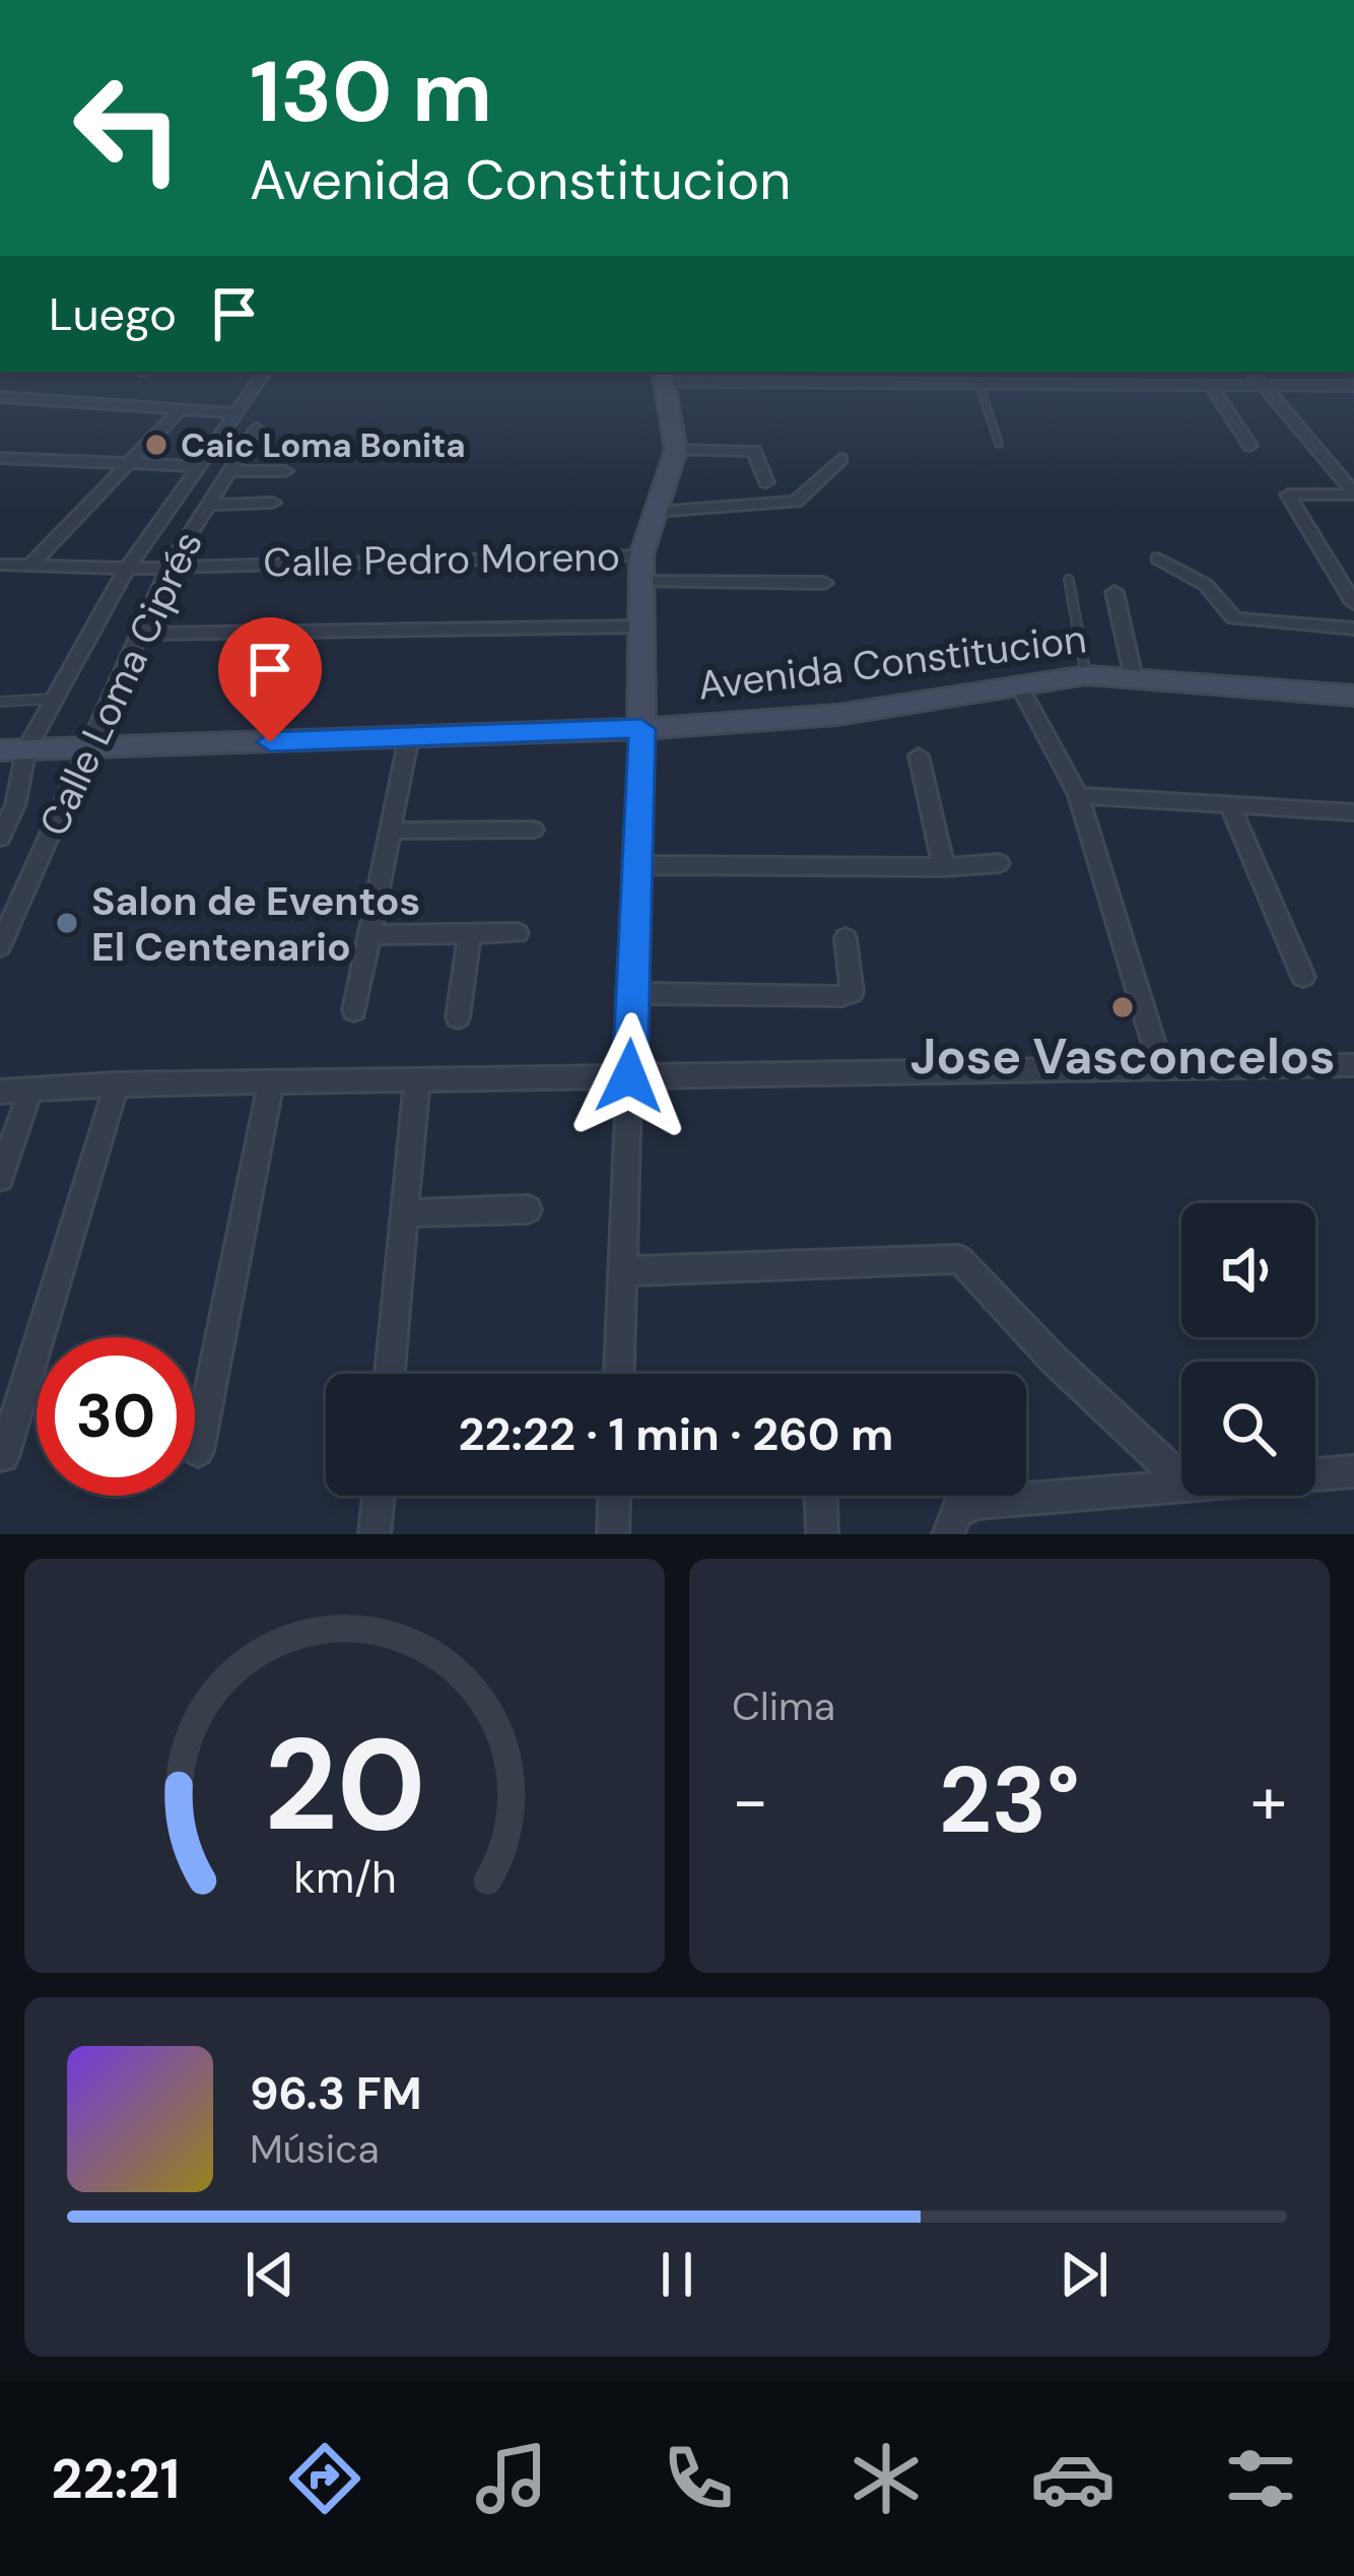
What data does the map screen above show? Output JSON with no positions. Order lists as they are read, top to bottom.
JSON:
{
  "streets": {
    "street": ["Calle Pedro Moreno", "Avenida Constitucion", "Calle Loma Ciprés"]
  },
  "crossings": [
    ["Calle Pedro Moreno", "Calle Loma Ciprés"],
    ["Avenida Constitucion", "Calle Loma Ciprés"]
  ],
  "places": ["Caic Loma Bonita", "Salon de Eventos El Centenario", "Jose Vasconcelos"],
  "page": {
    "turn": ["130 m", "Avenida Constitucion"],
    "then": "Luego",
    "limit": "30",
    "trip": "22:22 · 1 min · 260 m",
    "tile": "Clima",
    "heat": ["−", "23°", "+"],
    "song": ["96.3 FM", "Música"],
    "tabs": "22:21",
    "gauge": ["20", "km/h"]
  }
}
